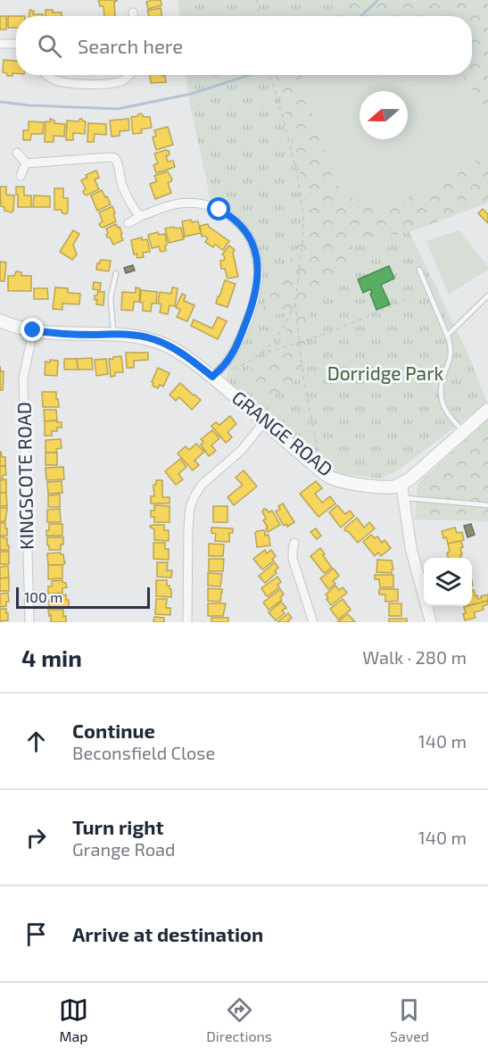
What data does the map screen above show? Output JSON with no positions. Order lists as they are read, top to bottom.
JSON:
{
  "streets": {
    "main road": ["GRANGE ROAD"],
    "street": ["KINGSCOTE ROAD"]
  },
  "crossings": [
    ["GRANGE ROAD", "KINGSCOTE ROAD"]
  ],
  "parks": ["Dorridge Park"],
  "scale_bar": "100 m",
  "north": "left",
  "page": {
    "search": "Search here",
    "scale": "100 m",
    "heading": ["4 min", "Walk · 280 m"],
    "list": [
      ["Continue", "Beconsfield Close", "140 m"],
      ["Turn right", "Grange Road", "140 m"],
      "Arrive at destination"
    ],
    "nav": ["Map", "Directions", "Saved"]
  }
}
